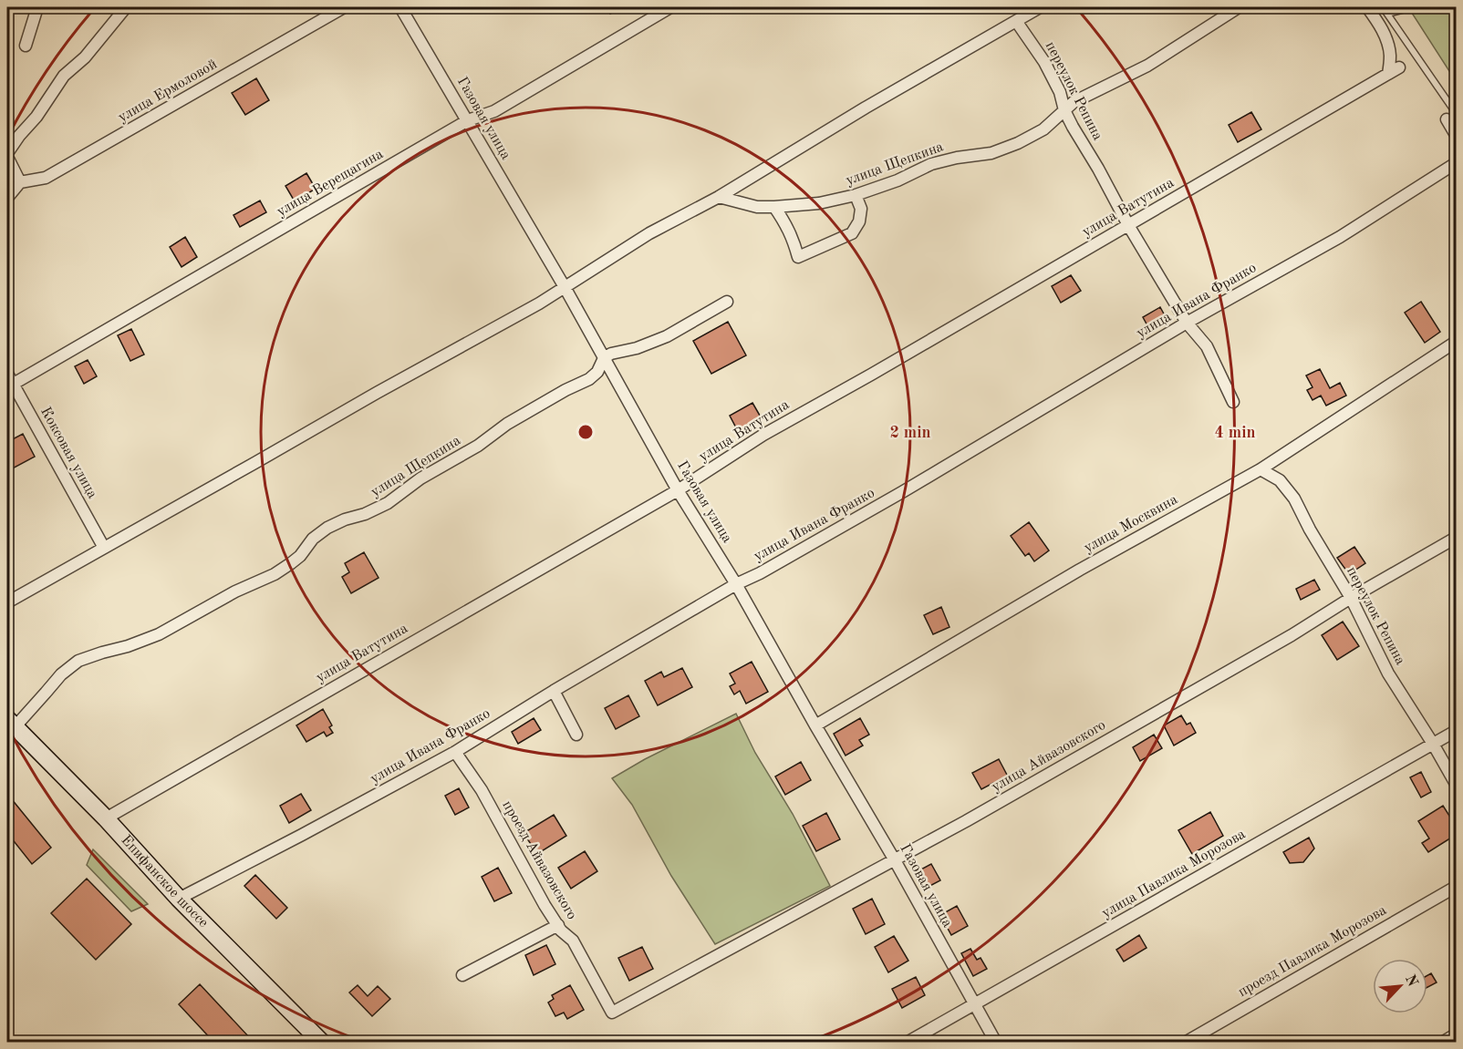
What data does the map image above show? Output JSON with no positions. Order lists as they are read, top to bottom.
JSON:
{
  "streets": {
    "main road": ["Епифанское шоссе"],
    "street": [
      "улица Ермоловой",
      "переулок Репина",
      "Газовая улица",
      "улица Щепкина",
      "улица Верещагина",
      "улица Ватутина",
      "улица Ивана Франко",
      "Коксовая улица",
      "улица Москвина",
      "улица Айвазовского",
      "проезд Айвазовского",
      "улица Павлика Морозова",
      "проезд Павлика Морозова"
    ]
  },
  "crossings": [
    ["переулок Репина", "улица Щепкина"],
    ["переулок Репина", "улица Ватутина"],
    ["переулок Репина", "улица Ивана Франко"],
    ["переулок Репина", "улица Москвина"],
    ["переулок Репина", "улица Айвазовского"],
    ["переулок Репина", "улица Павлика Морозова"],
    ["Газовая улица", "улица Щепкина"],
    ["Газовая улица", "улица Верещагина"],
    ["Газовая улица", "улица Ватутина"],
    ["Газовая улица", "улица Ивана Франко"],
    ["Газовая улица", "улица Москвина"],
    ["Газовая улица", "улица Айвазовского"],
    ["Газовая улица", "улица Павлика Морозова"],
    ["улица Щепкина", "Епифанское шоссе"],
    ["улица Верещагина", "Коксовая улица"],
    ["улица Ватутина", "Епифанское шоссе"],
    ["улица Ивана Франко", "проезд Айвазовского"],
    ["улица Ивана Франко", "Епифанское шоссе"],
    ["улица Айвазовского", "проезд Айвазовского"]
  ],
  "north": "top right",
  "rings": ["2 min", "4 min"]
}
